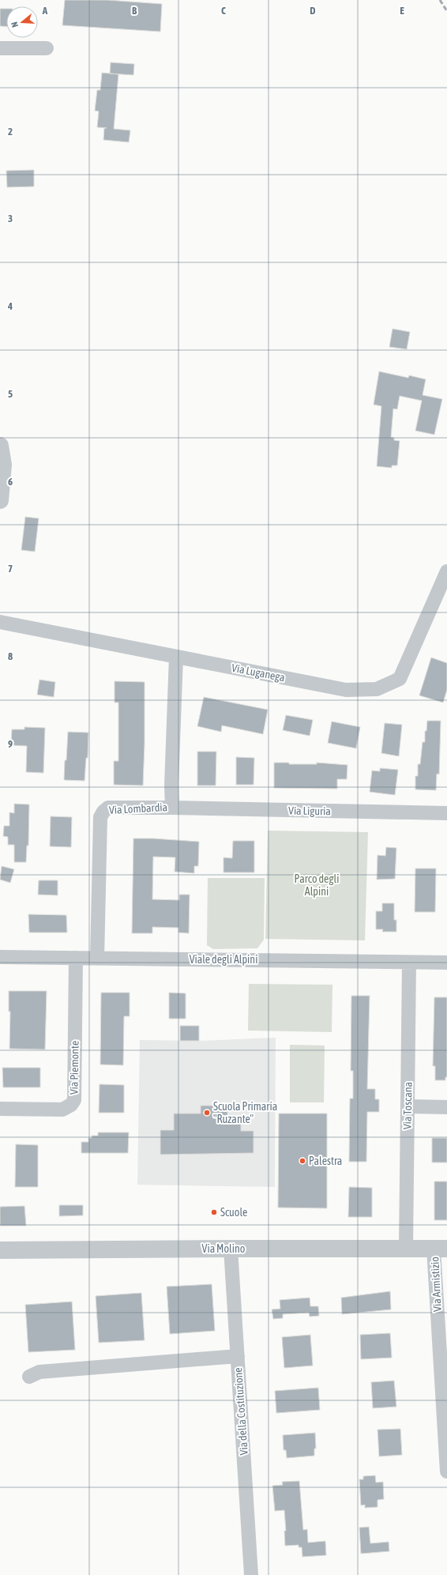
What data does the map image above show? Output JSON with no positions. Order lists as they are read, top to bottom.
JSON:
{
  "streets": {
    "street": [
      "Via Luganega",
      "Via Lombardia",
      "Via Liguria",
      "Viale degli Alpini",
      "Via Piemonte",
      "Via Toscana",
      "Via Molino",
      "Via Armistizio",
      "Via della Costituzione"
    ]
  },
  "crossings": [
    ["Via Luganega", "Via Lombardia"],
    ["Via Lombardia", "Via Liguria"],
    ["Via Lombardia", "Viale degli Alpini"],
    ["Viale degli Alpini", "Via Piemonte"],
    ["Viale degli Alpini", "Via Toscana"],
    ["Via Toscana", "Via Molino"],
    ["Via Molino", "Via Armistizio"],
    ["Via Molino", "Via della Costituzione"]
  ],
  "parks": ["Parco degli Alpini"],
  "places": ["Scuola Primaria \"Ruzante\"", "Palestra", "Scuole"],
  "north": "left",
  "grid": {
    "columns": [
      "A",
      "B",
      "C",
      "D",
      "E"
    ],
    "rows": [
      "2",
      "3",
      "4",
      "5",
      "6",
      "7",
      "8",
      "9"
    ]
  }
}
